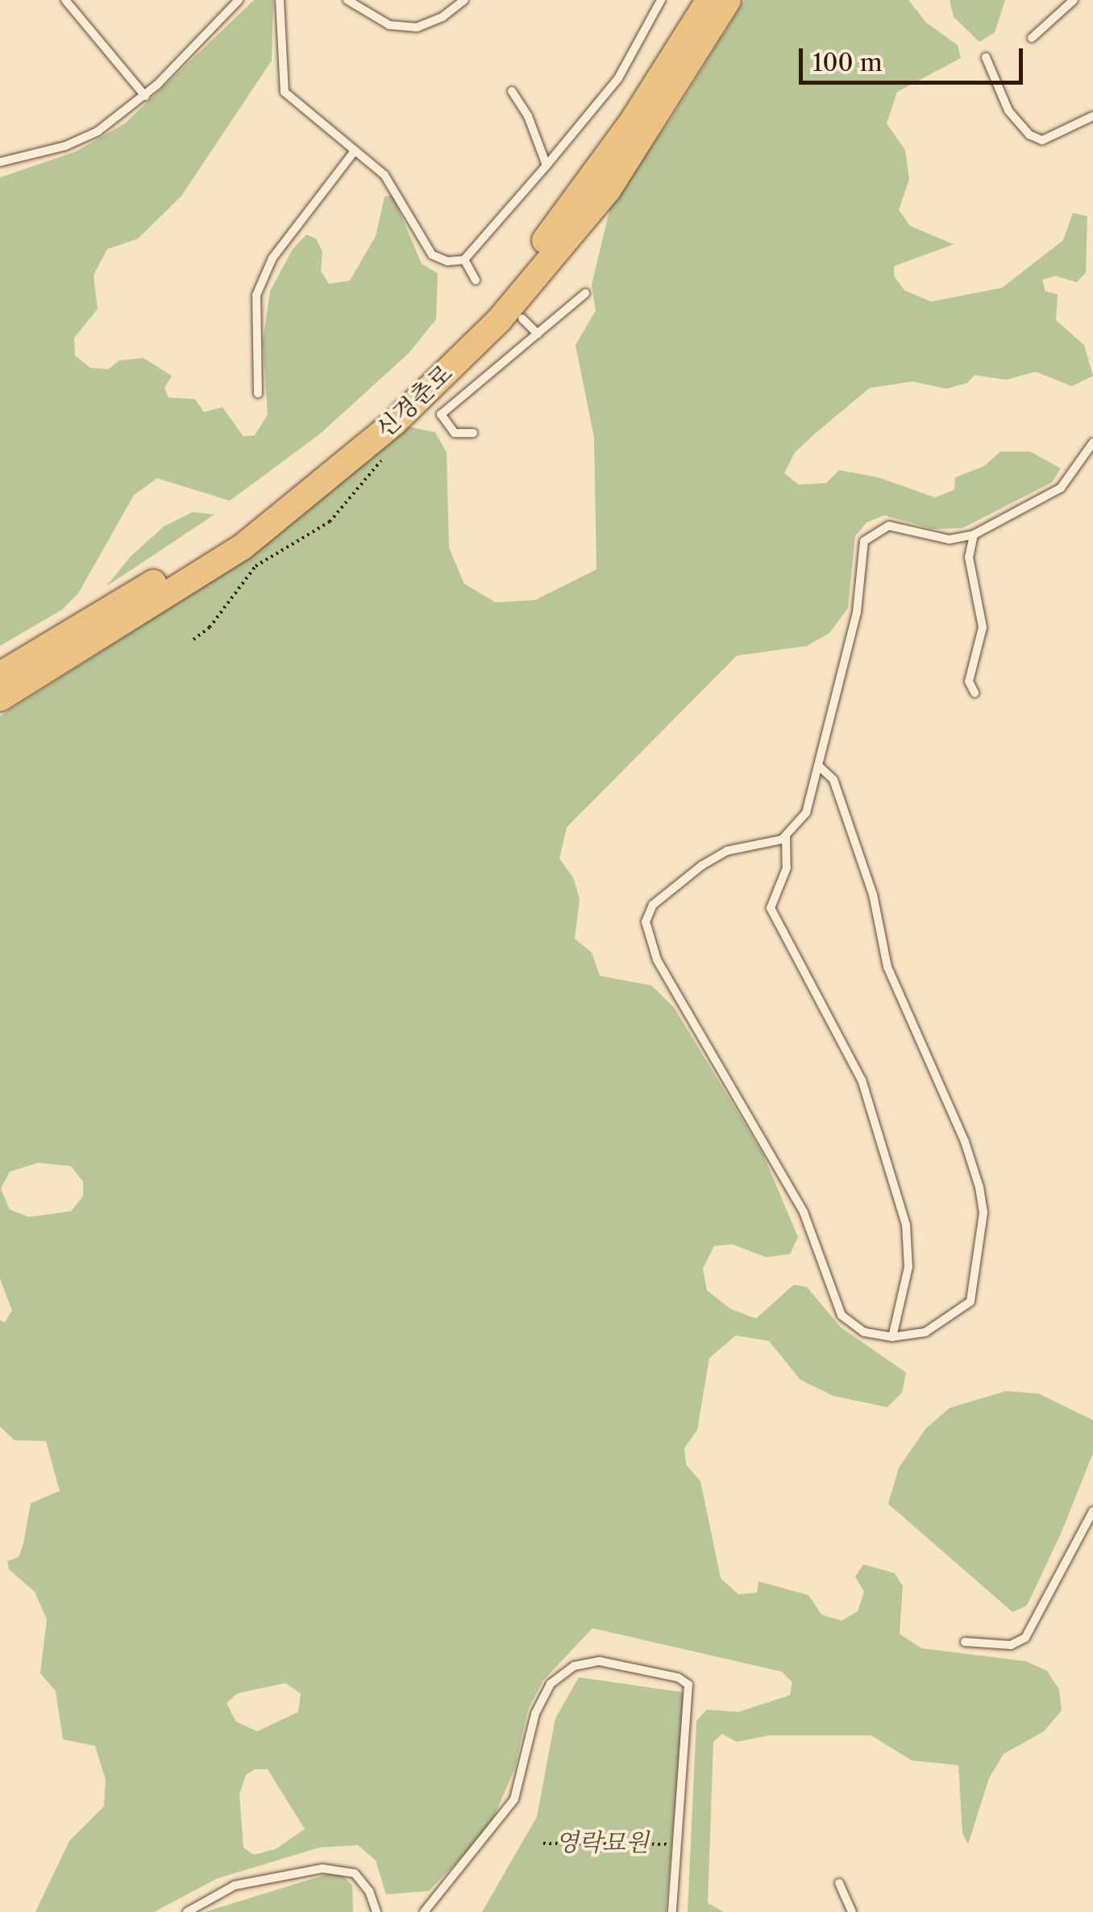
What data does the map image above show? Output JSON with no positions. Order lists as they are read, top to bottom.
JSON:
{
  "streets": {
    "highway": ["신경춘로"]
  },
  "parks": ["영락묘원"],
  "scale_bar": "100 m"
}
